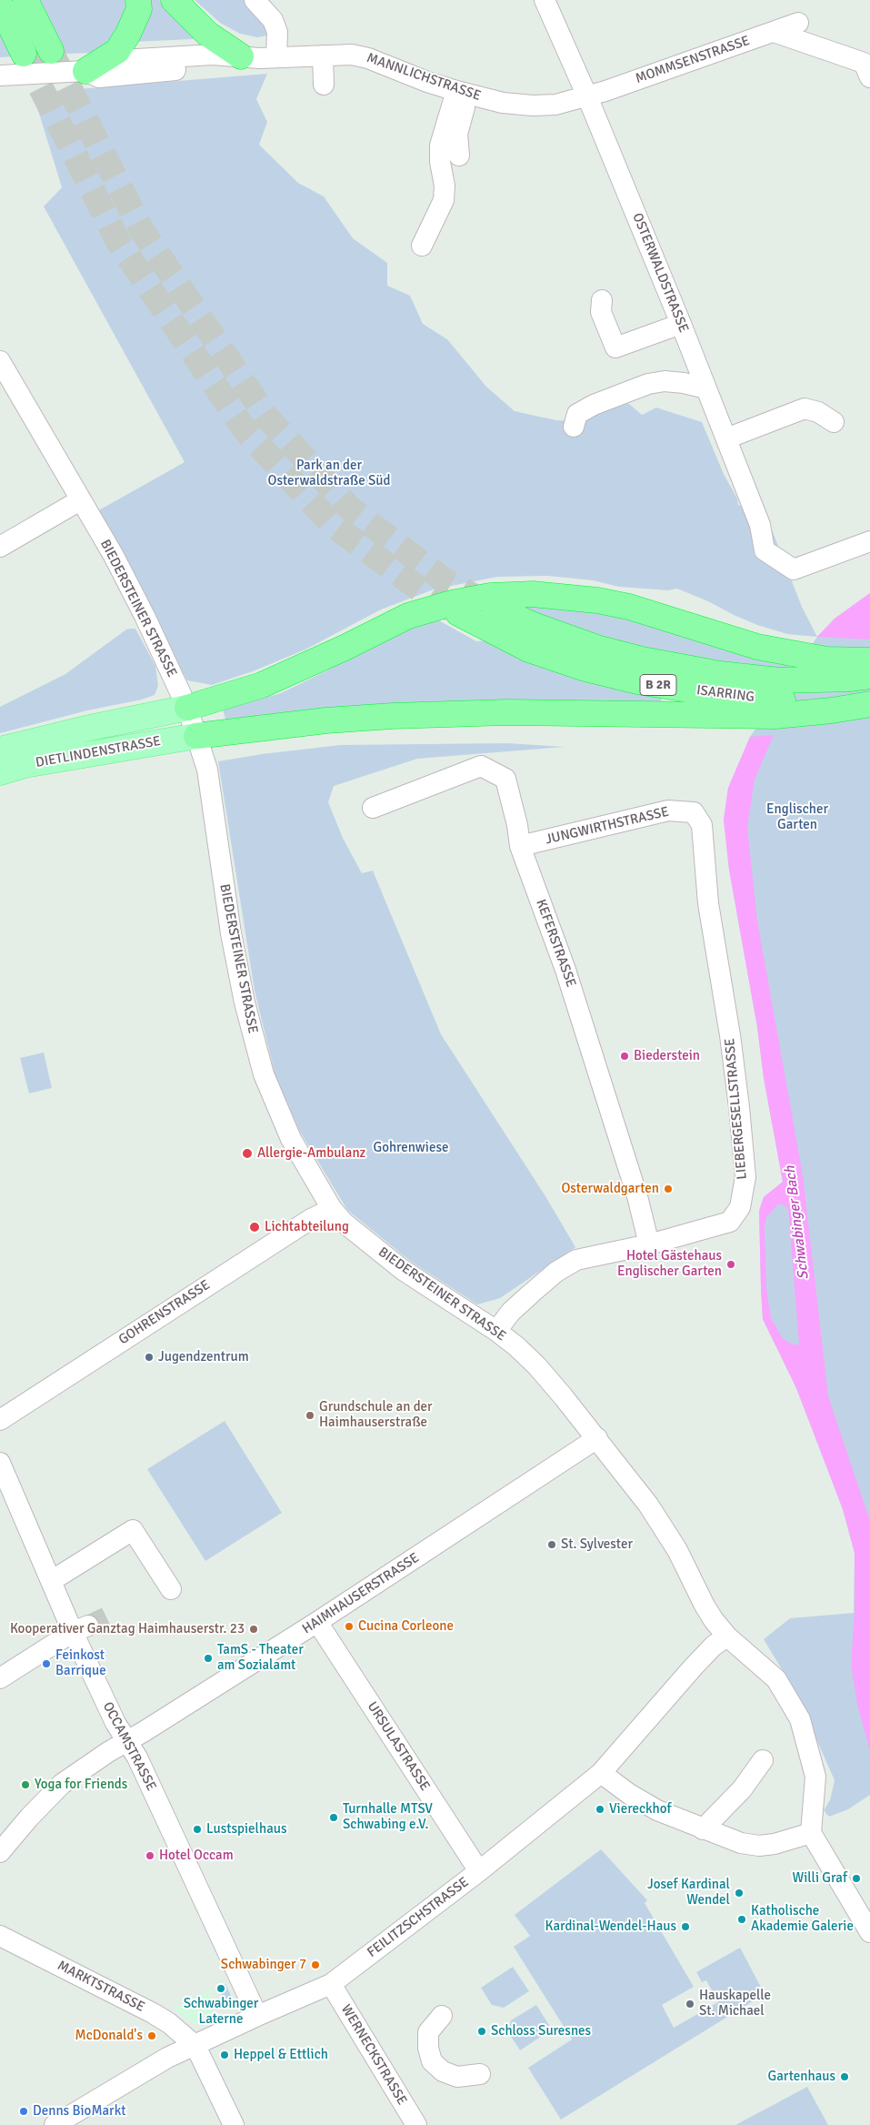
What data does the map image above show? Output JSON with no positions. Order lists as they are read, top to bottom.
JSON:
{
  "streets": {
    "highway": ["B 2R", "ISARRING"],
    "main road": ["DIETLINDENSTRASSE"],
    "street": [
      "MOMMSENSTRASSE",
      "MANNLICHSTRASSE",
      "OSTERWALDSTRASSE",
      "BIEDERSTEINER STRASSE",
      "JUNGWIRTHSTRASSE",
      "KEFERSTRASSE",
      "LIEBERGESELLSTRASSE",
      "GOHRENSTRASSE",
      "HAIMHAUSERSTRASSE",
      "OCCAMSTRASSE",
      "URSULASTRASSE",
      "FEILITZSCHSTRASSE",
      "MARKTSTRASSE",
      "WERNECKSTRASSE"
    ]
  },
  "crossings": [
    ["MOMMSENSTRASSE", "MANNLICHSTRASSE"],
    ["MOMMSENSTRASSE", "OSTERWALDSTRASSE"],
    ["MANNLICHSTRASSE", "OSTERWALDSTRASSE"],
    ["BIEDERSTEINER STRASSE", "DIETLINDENSTRASSE"],
    ["BIEDERSTEINER STRASSE", "LIEBERGESELLSTRASSE"],
    ["BIEDERSTEINER STRASSE", "GOHRENSTRASSE"],
    ["BIEDERSTEINER STRASSE", "HAIMHAUSERSTRASSE"],
    ["BIEDERSTEINER STRASSE", "FEILITZSCHSTRASSE"],
    ["JUNGWIRTHSTRASSE", "KEFERSTRASSE"],
    ["JUNGWIRTHSTRASSE", "LIEBERGESELLSTRASSE"],
    ["KEFERSTRASSE", "LIEBERGESELLSTRASSE"],
    ["HAIMHAUSERSTRASSE", "OCCAMSTRASSE"],
    ["HAIMHAUSERSTRASSE", "URSULASTRASSE"],
    ["OCCAMSTRASSE", "FEILITZSCHSTRASSE"],
    ["URSULASTRASSE", "FEILITZSCHSTRASSE"],
    ["FEILITZSCHSTRASSE", "MARKTSTRASSE"],
    ["FEILITZSCHSTRASSE", "WERNECKSTRASSE"]
  ],
  "water": ["Schwabinger Bach"],
  "parks": ["Park an der Osterwaldstraße Süd", "Englischer Garten", "Gohrenwiese"],
  "places": [
    "Biederstein",
    "Allergie-Ambulanz",
    "Osterwaldgarten",
    "Lichtabteilung",
    "Hotel Gästehaus Englischer Garten",
    "Jugendzentrum",
    "Grundschule an der Haimhauserstraße",
    "St. Sylvester",
    "Cucina Corleone",
    "Kooperativer Ganztag Haimhauserstr. 23",
    "TamS - Theater am Sozialamt",
    "Feinkost Barrique",
    "Yoga for Friends",
    "Viereckhof",
    "Turnhalle MTSV Schwabing e.V.",
    "Lustspielhaus",
    "Hotel Occam",
    "Willi Graf",
    "Josef Kardinal Wendel",
    "Katholische Akademie Galerie",
    "Kardinal-Wendel-Haus",
    "Schwabinger 7",
    "Schwabinger Laterne",
    "Hauskapelle St. Michael",
    "Schloss Suresnes",
    "McDonald's",
    "Heppel & Ettlich",
    "Gartenhaus",
    "Denns BioMarkt"
  ]
}
